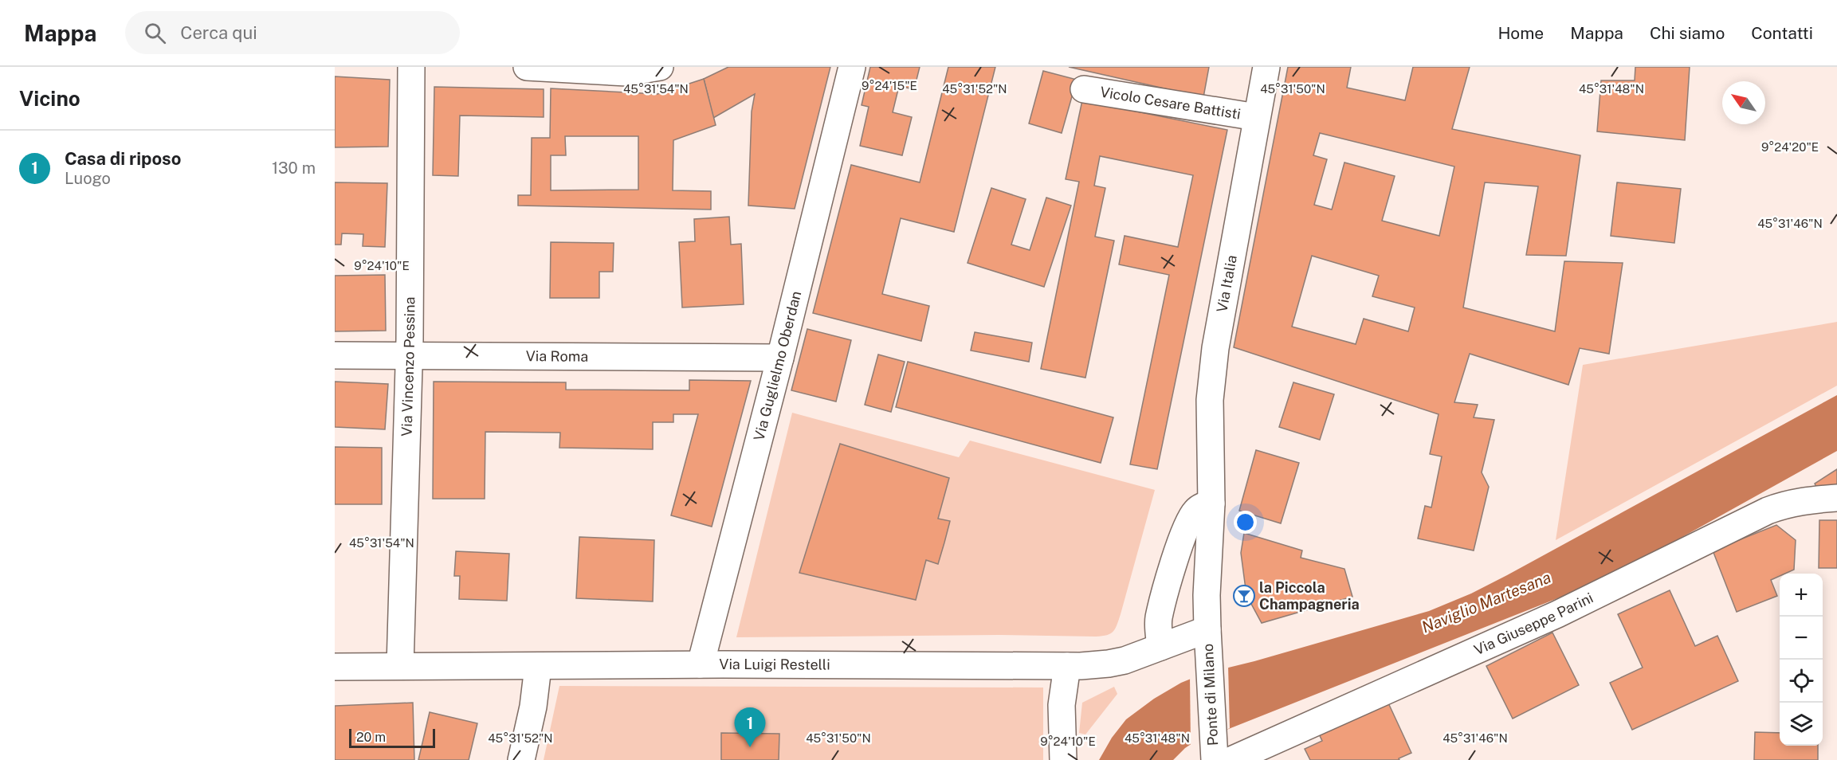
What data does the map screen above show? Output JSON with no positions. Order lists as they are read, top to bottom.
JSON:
{
  "streets": {
    "street": [
      "Vicolo Cesare Battisti",
      "Via Italia",
      "Via Roma",
      "Via Vincenzo Pessina",
      "Via Guglielmo Oberdan",
      "Via Giuseppe Parini",
      "Via Luigi Restelli",
      "Ponte di Milano"
    ]
  },
  "crossings": [
    ["Vicolo Cesare Battisti", "Via Italia"],
    ["Via Italia", "Via Luigi Restelli"],
    ["Via Italia", "Ponte di Milano"],
    ["Via Roma", "Via Vincenzo Pessina"],
    ["Via Roma", "Via Guglielmo Oberdan"],
    ["Via Vincenzo Pessina", "Via Luigi Restelli"],
    ["Via Guglielmo Oberdan", "Via Luigi Restelli"],
    ["Via Luigi Restelli", "Ponte di Milano"]
  ],
  "water": ["Naviglio Martesana"],
  "places": {
    "bar": ["la Piccola Champagneria"]
  },
  "scale_bar": "20 m",
  "north": "top left",
  "page": {
    "header": "Mappa",
    "search": "Cerca qui",
    "nav": [
      "Home",
      "Mappa",
      "Chi siamo",
      "Contatti"
    ],
    "heading": "Vicino",
    "list": [
      {
        "mark": "1",
        "name": "Casa di riposo",
        "note": "Luogo",
        "value": "130 m"
      }
    ],
    "map_buttons": ["+", "−"],
    "pins": "1",
    "scale": "20 m"
  },
  "coordinates": [
    "9°24'15\"E",
    "45°31'54\"N",
    "45°31'52\"N",
    "45°31'50\"N",
    "45°31'48\"N",
    "9°24'20\"E",
    "45°31'46\"N",
    "9°24'10\"E"
  ]
}
